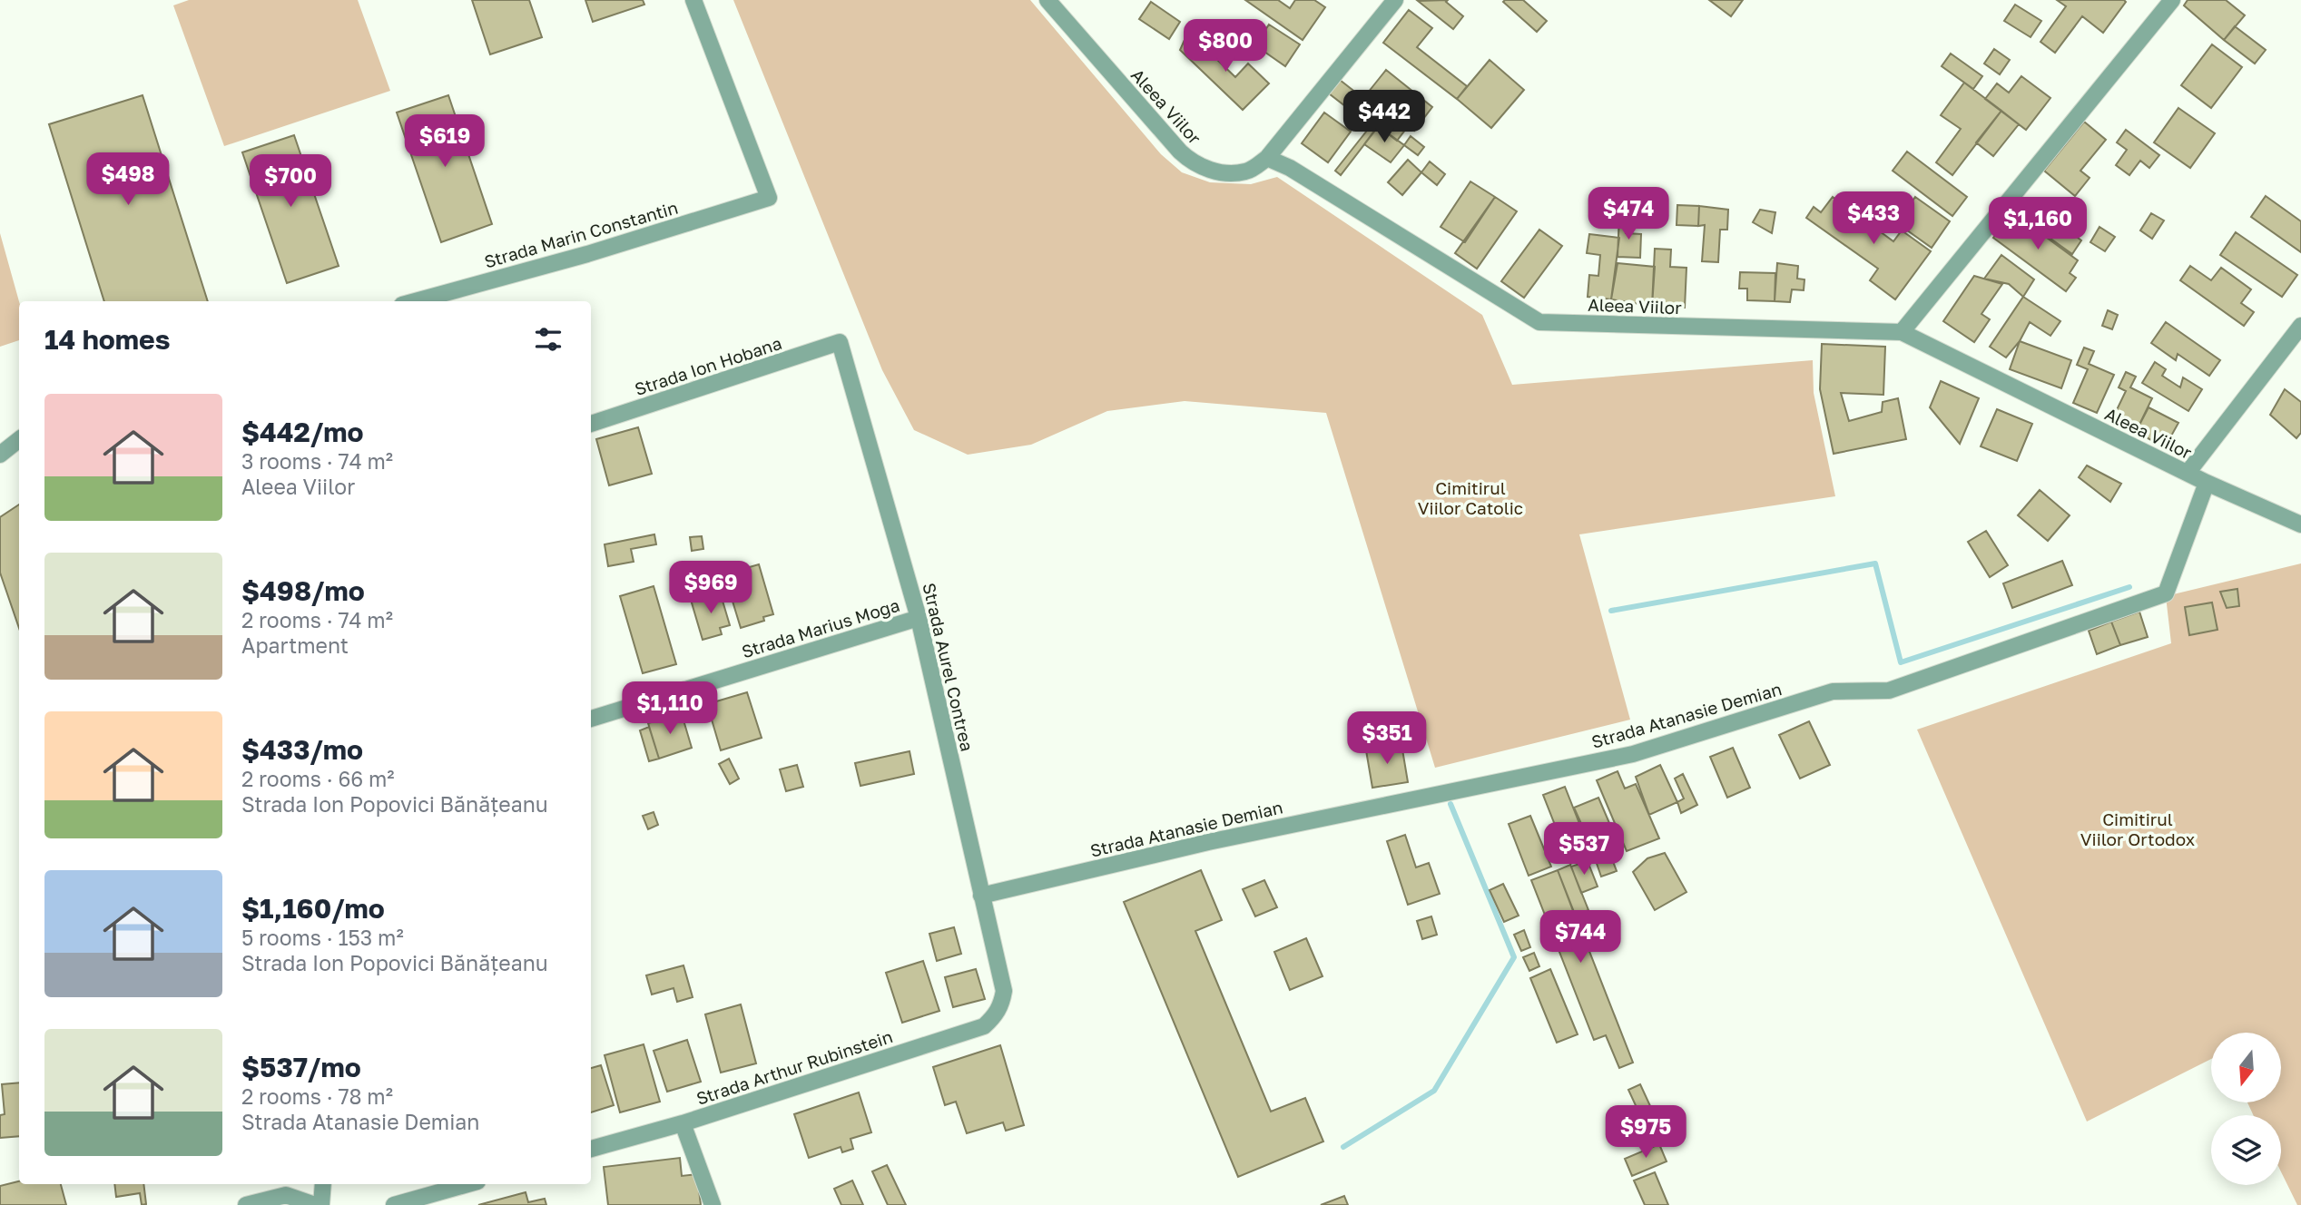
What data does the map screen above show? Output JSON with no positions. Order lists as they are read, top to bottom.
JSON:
{
  "streets": {
    "street": [
      "Aleea Viilor",
      "Strada Marin Constantin",
      "Strada Ion Hobana",
      "Strada Marius Moga",
      "Strada Aurel Contrea",
      "Strada Atanasie Demian",
      "Strada Arthur Rubinstein"
    ]
  },
  "crossings": [
    ["Aleea Viilor", "Strada Atanasie Demian"],
    ["Strada Ion Hobana", "Strada Aurel Contrea"],
    ["Strada Marius Moga", "Strada Aurel Contrea"],
    ["Strada Aurel Contrea", "Strada Atanasie Demian"],
    ["Strada Aurel Contrea", "Strada Arthur Rubinstein"]
  ],
  "parks": ["Cimitirul Viilor Catolic", "Cimitirul Viilor Ortodox"],
  "north": "bottom",
  "page": {
    "price": [
      "$800",
      "$442",
      "$619",
      "$498",
      "$700",
      "$474",
      "$433",
      "$1,160",
      "$969",
      "$1,110",
      "$351",
      "$537",
      "$744",
      "$975"
    ],
    "heading": "14 homes",
    "list": [
      {
        "name": "$442/mo",
        "note": "3 rooms · 74 m² · Aleea Viilor"
      },
      {
        "name": "$498/mo",
        "note": "2 rooms · 74 m² · Apartment"
      },
      {
        "name": "$433/mo",
        "note": "2 rooms · 66 m² · Strada Ion Popovici Bănățeanu"
      },
      {
        "name": "$1,160/mo",
        "note": "5 rooms · 153 m² · Strada Ion Popovici Bănățeanu"
      },
      {
        "name": "$537/mo",
        "note": "2 rooms · 78 m² · Strada Atanasie Demian"
      }
    ]
  }
}
